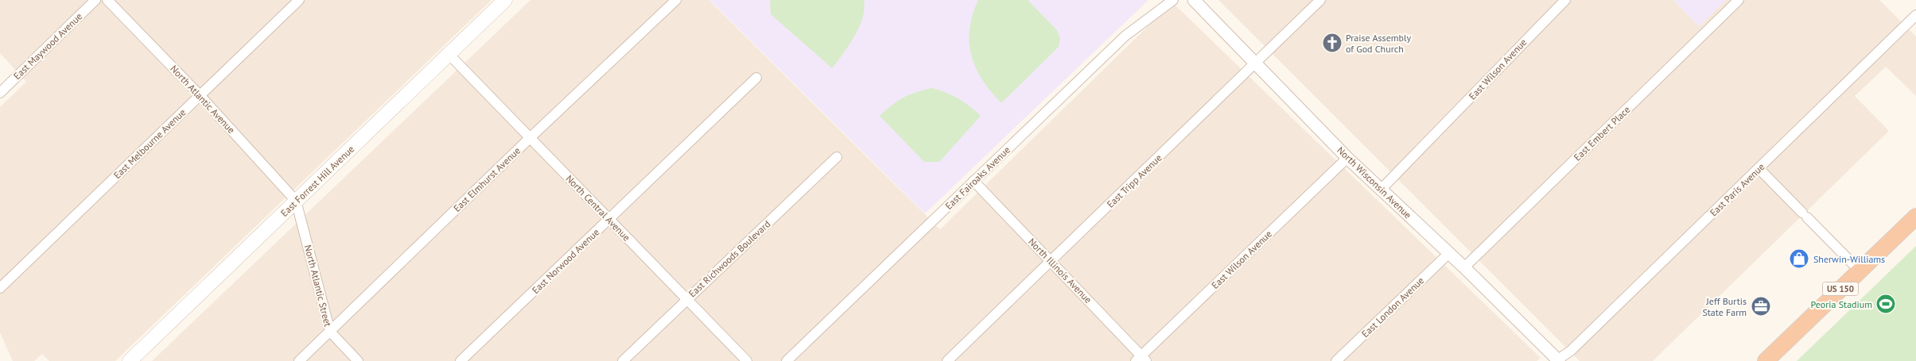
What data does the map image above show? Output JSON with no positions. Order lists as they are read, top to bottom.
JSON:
{
  "streets": {
    "highway": ["US 150"],
    "main road": ["East Forrest Hill Avenue"],
    "street": [
      "East Maywood Avenue",
      "East Wilson Avenue",
      "North Atlantic Avenue",
      "East Embert Place",
      "East Melbourne Avenue",
      "East Fairoaks Avenue",
      "East Elmhurst Avenue",
      "East Tripp Avenue",
      "North Wisconsin Avenue",
      "East Paris Avenue",
      "North Central Avenue",
      "East Richwoods Boulevard",
      "East Norwood Avenue",
      "North Illinois Avenue",
      "North Atlantic Street",
      "East London Avenue"
    ]
  },
  "crossings": [
    ["East Wilson Avenue", "North Wisconsin Avenue"],
    ["East Wilson Avenue", "North Illinois Avenue"],
    ["North Atlantic Avenue", "East Melbourne Avenue"],
    ["North Atlantic Avenue", "East Forrest Hill Avenue"],
    ["North Atlantic Avenue", "North Atlantic Street"],
    ["East Embert Place", "North Wisconsin Avenue"],
    ["East Fairoaks Avenue", "North Illinois Avenue"],
    ["East Elmhurst Avenue", "North Central Avenue"],
    ["East Elmhurst Avenue", "North Atlantic Street"],
    ["East Forrest Hill Avenue", "North Central Avenue"],
    ["East Forrest Hill Avenue", "North Atlantic Street"],
    ["East Tripp Avenue", "North Wisconsin Avenue"],
    ["East Tripp Avenue", "North Illinois Avenue"],
    ["North Wisconsin Avenue", "East Paris Avenue"],
    ["North Wisconsin Avenue", "East London Avenue"],
    ["North Central Avenue", "East Richwoods Boulevard"],
    ["North Central Avenue", "East Norwood Avenue"]
  ],
  "places": {
    "church": ["Praise Assembly of God Church"],
    "shop": ["Sherwin-Williams"],
    "sports": ["Peoria Stadium"],
    "office": ["Jeff Burtis State Farm"]
  }
}
